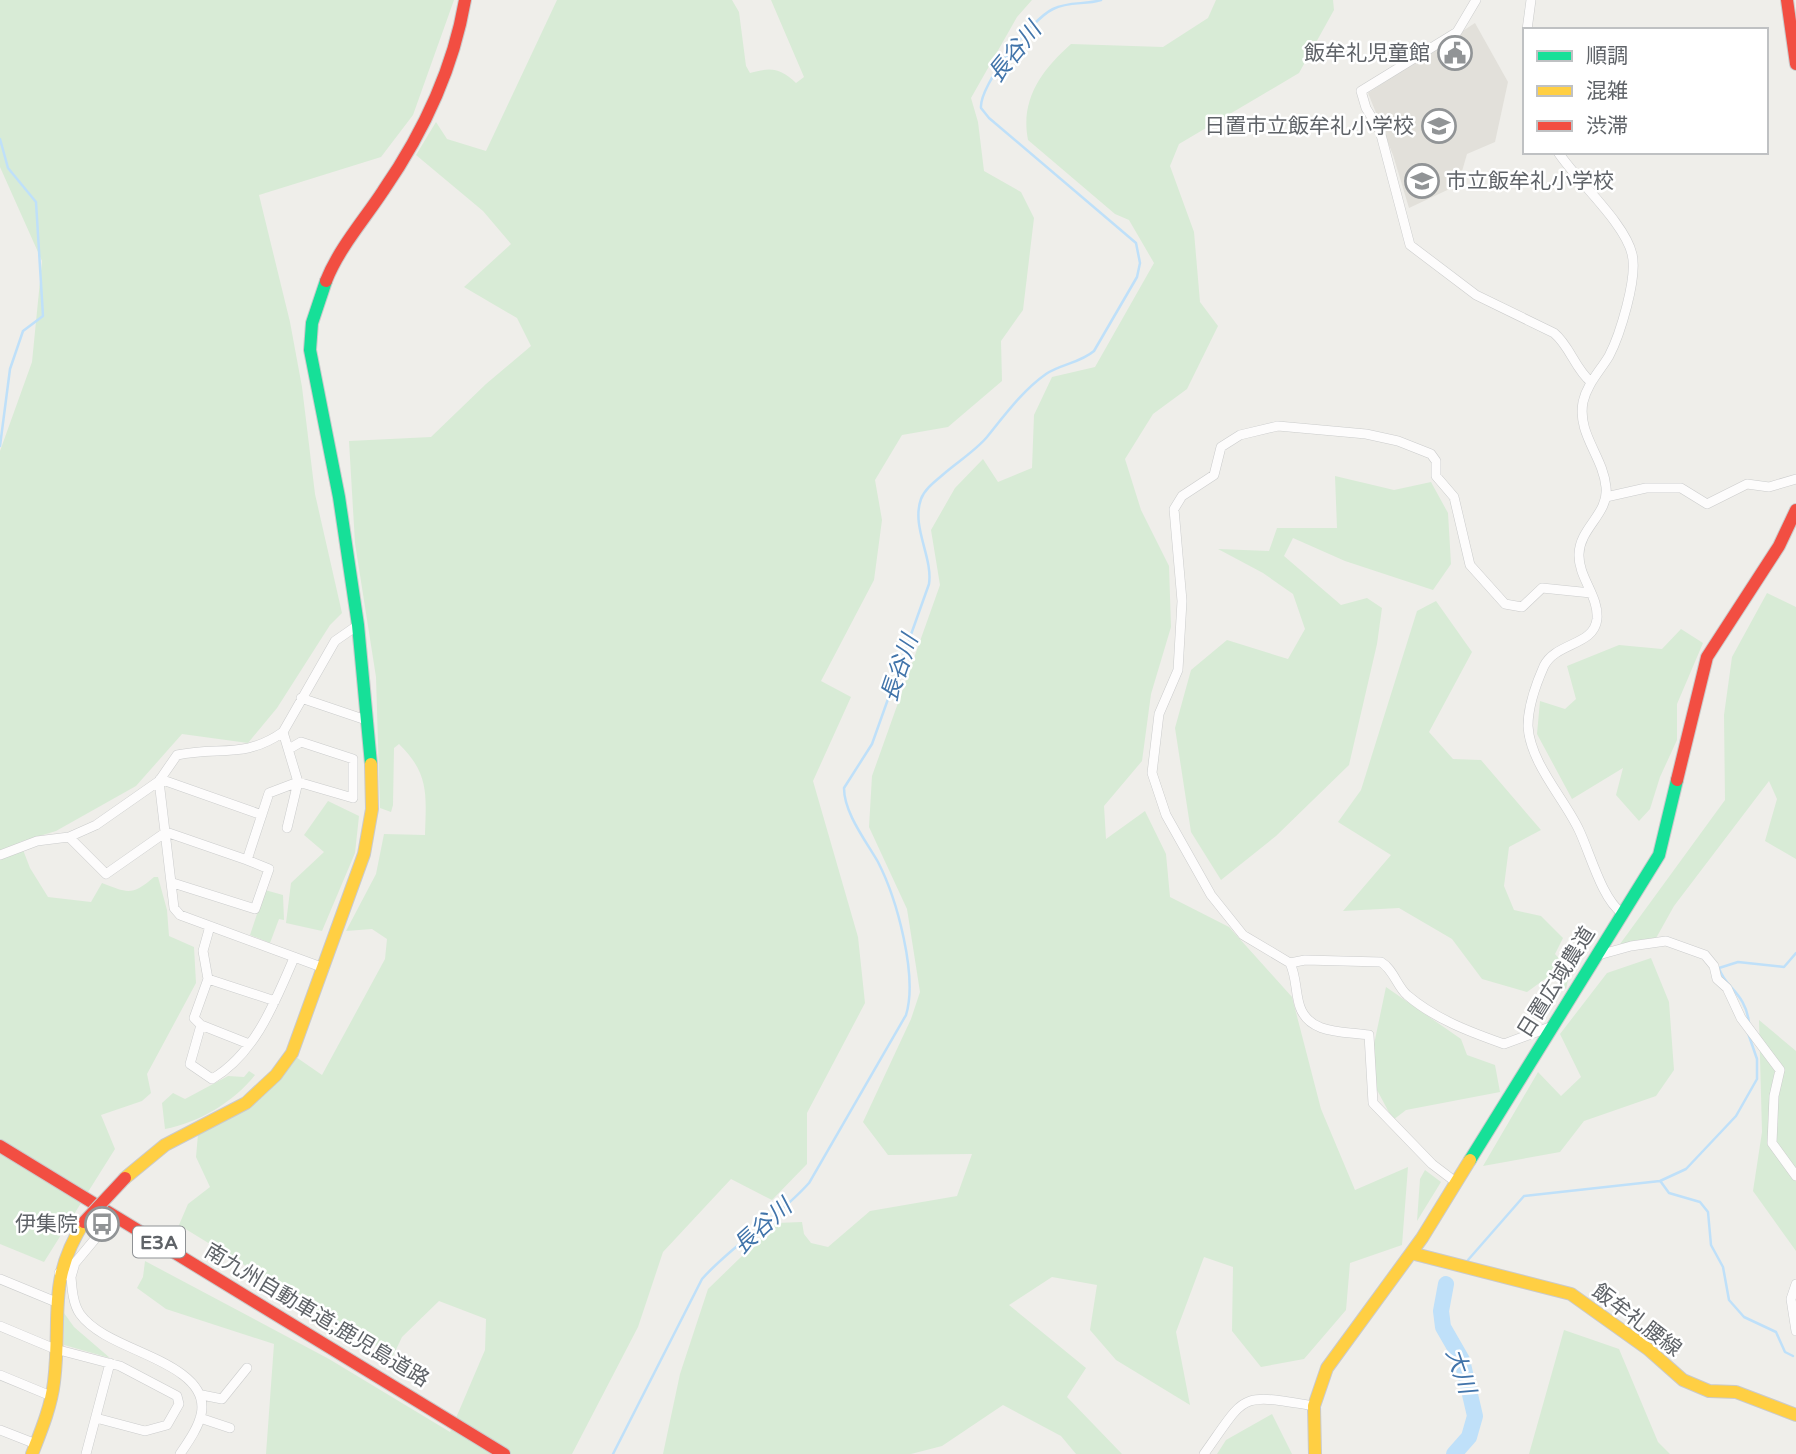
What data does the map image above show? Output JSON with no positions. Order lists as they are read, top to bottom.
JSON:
{
  "streets": {
    "main road": [
      "日置広域農道",
      "E3A",
      "南九州自動車道;鹿児島道路",
      "飯牟礼腰線"
    ]
  },
  "crossings": [
    ["日置広域農道", "飯牟礼腰線"]
  ],
  "water": ["長谷川", "大川"],
  "places": {
    "public building": ["飯牟礼児童館"],
    "school or university": ["日置市立飯牟礼小学校", "市立飯牟礼小学校"],
    "bus stop": ["伊集院"]
  },
  "legend": ["順調", "混雑", "渋滞"]
}
